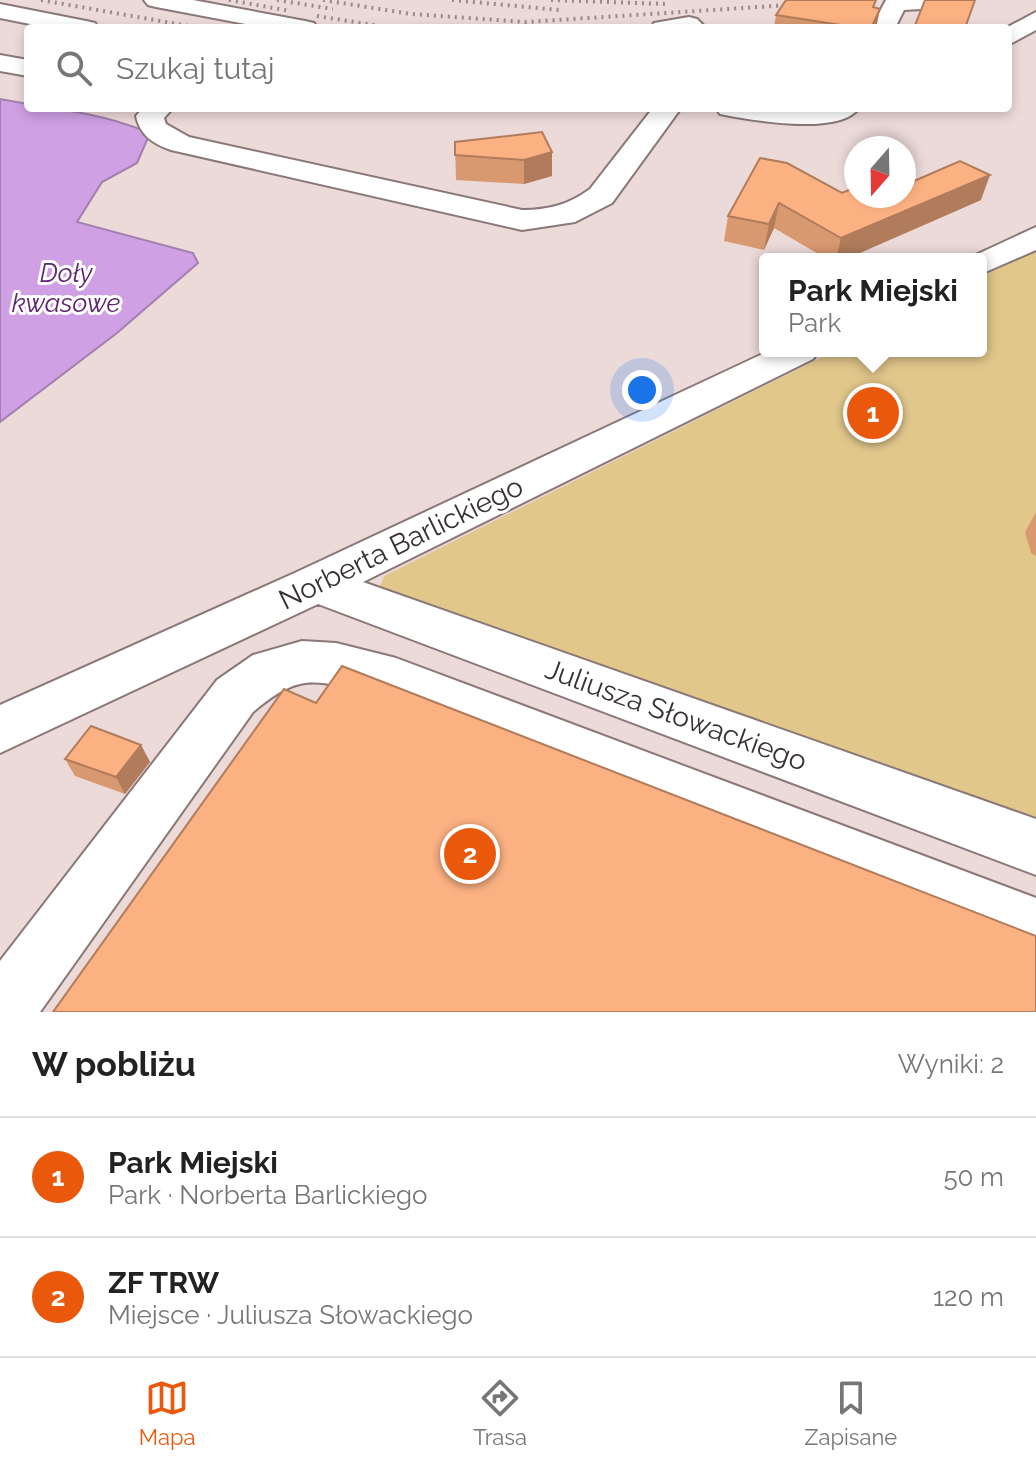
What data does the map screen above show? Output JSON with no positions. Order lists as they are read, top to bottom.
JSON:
{
  "streets": {
    "street": ["Norberta Barlickiego", "Juliusza Słowackiego"]
  },
  "crossings": [
    ["Norberta Barlickiego", "Juliusza Słowackiego"]
  ],
  "water": ["Doły kwasowe"],
  "north": "bottom",
  "page": {
    "search": "Szukaj tutaj",
    "popup": ["Park Miejski", "Park"],
    "pins": ["1", "2"],
    "heading": ["W pobliżu", "Wyniki: 2"],
    "list": [
      {
        "mark": "1",
        "name": "Park Miejski",
        "note": "Park · Norberta Barlickiego",
        "value": "50 m"
      },
      {
        "mark": "2",
        "name": "ZF TRW",
        "note": "Miejsce · Juliusza Słowackiego",
        "value": "120 m"
      }
    ],
    "nav": ["Mapa", "Trasa", "Zapisane"]
  }
}
